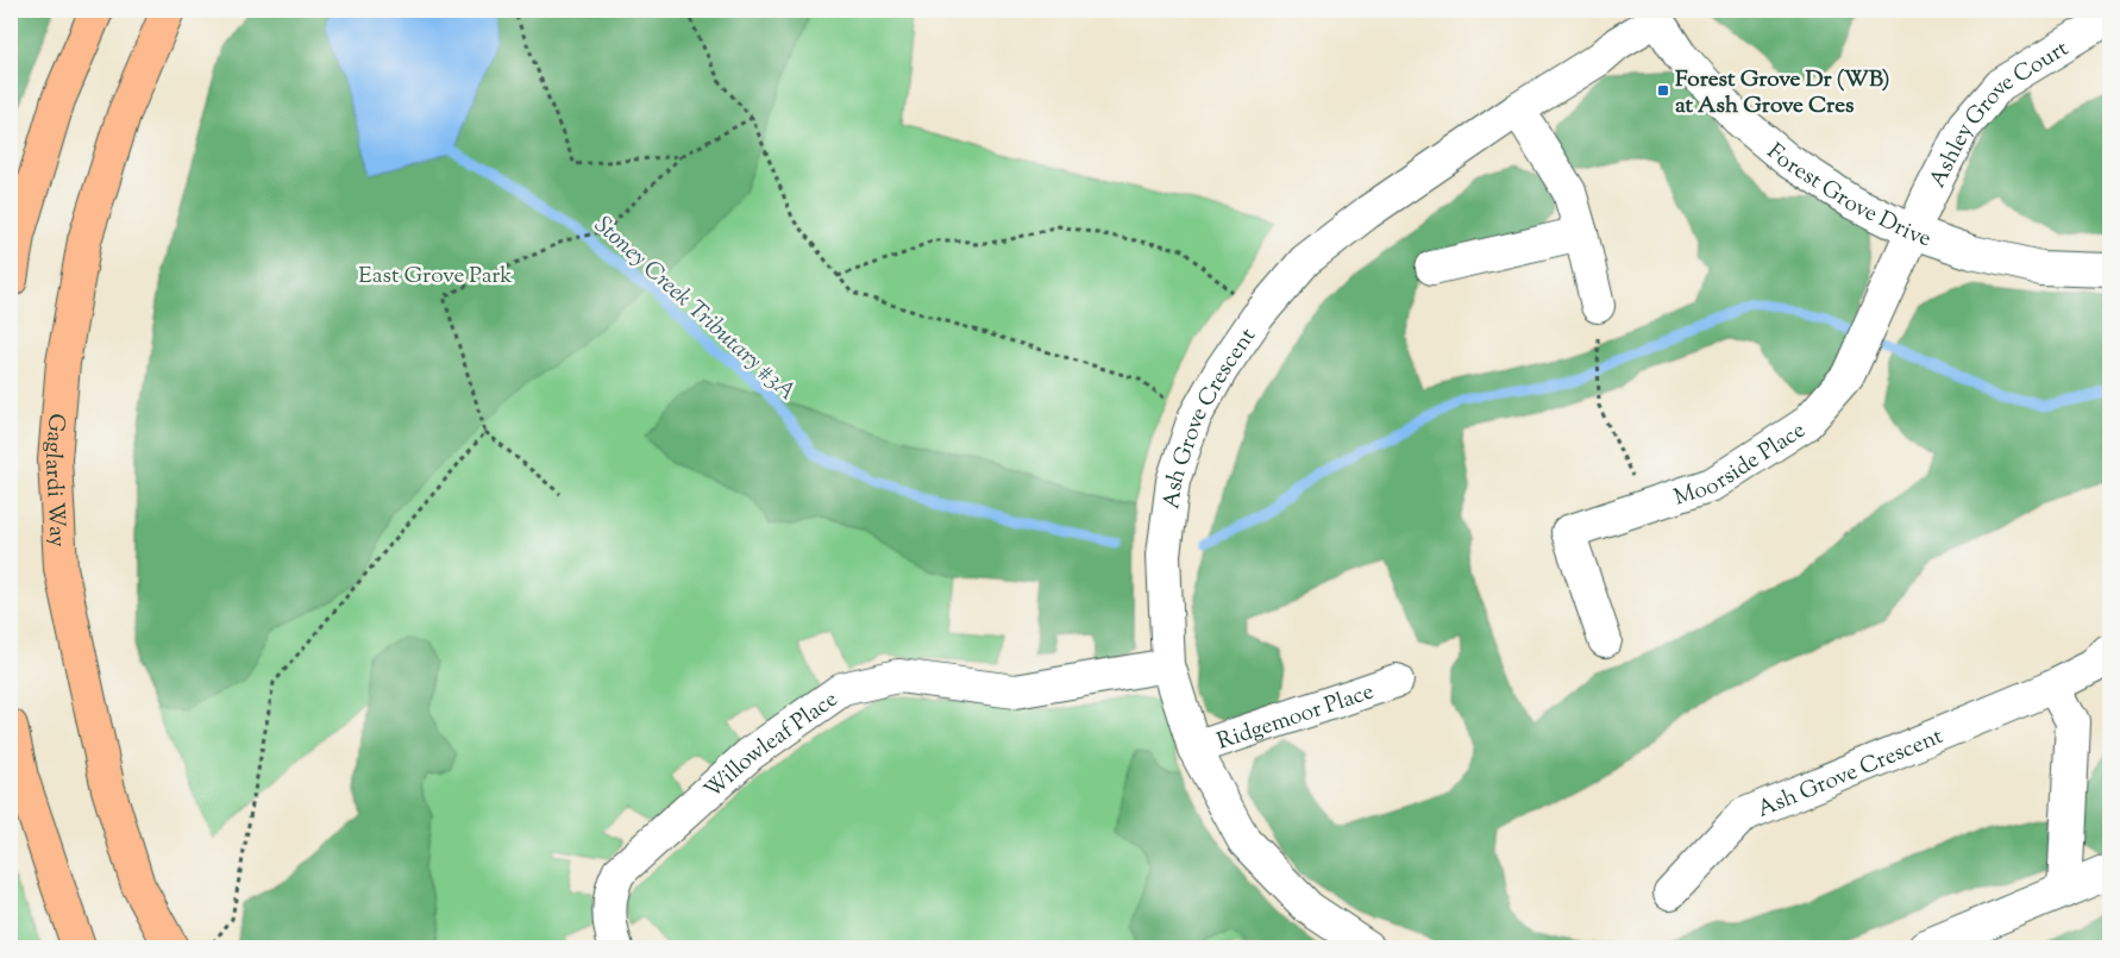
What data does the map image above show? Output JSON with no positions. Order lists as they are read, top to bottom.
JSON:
{
  "streets": {
    "main road": ["Gaglardi Way"],
    "street": [
      "Ashley Grove Court",
      "Forest Grove Drive",
      "Ash Grove Crescent",
      "Moorside Place",
      "Ridgemoor Place",
      "Willowleaf Place"
    ]
  },
  "crossings": [
    ["Ashley Grove Court", "Forest Grove Drive"],
    ["Ashley Grove Court", "Moorside Place"],
    ["Forest Grove Drive", "Ash Grove Crescent"],
    ["Forest Grove Drive", "Moorside Place"],
    ["Ash Grove Crescent", "Ridgemoor Place"],
    ["Ash Grove Crescent", "Willowleaf Place"]
  ],
  "water": ["Stoney Creek Tributary #3A"],
  "parks": ["East Grove Park"],
  "places": {
    "transit": ["Forest Grove Dr (WB) at Ash Grove Cres"]
  }
}
